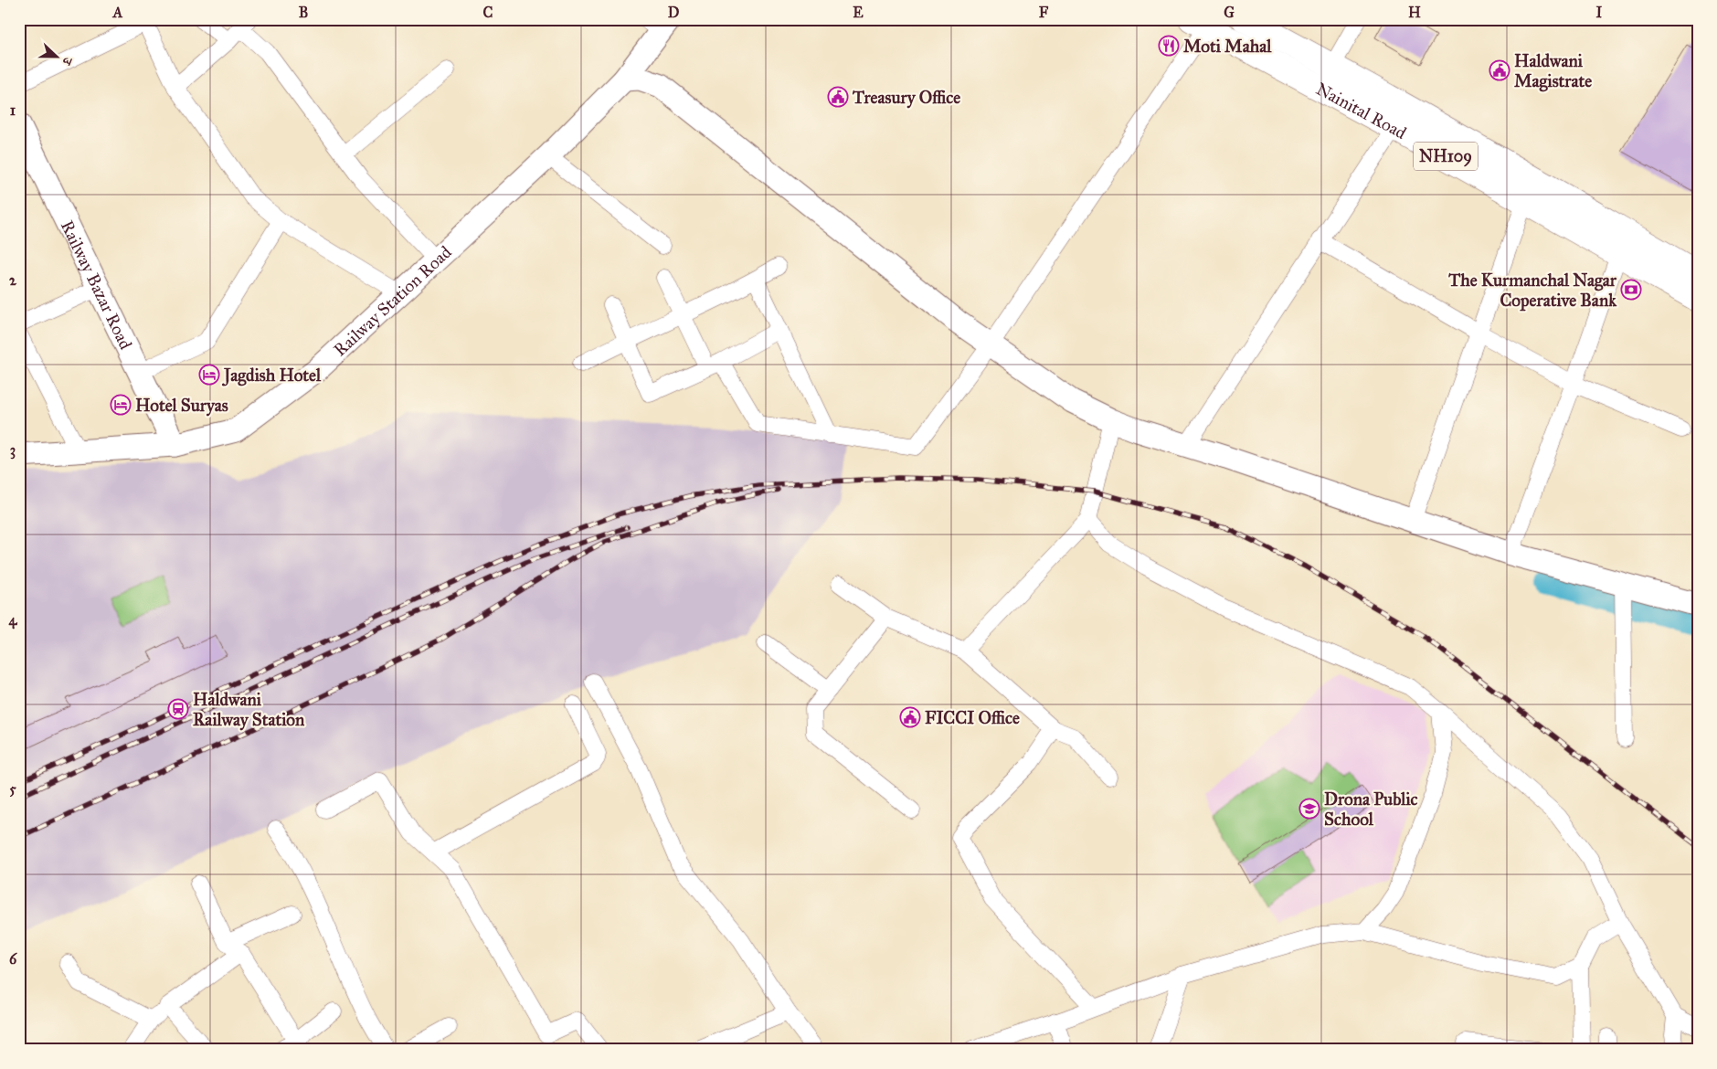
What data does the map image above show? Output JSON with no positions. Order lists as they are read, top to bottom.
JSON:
{
  "streets": {
    "highway": ["Nainital Road", "NH109"],
    "street": ["Railway Bazar Road", "Railway Station Road"]
  },
  "crossings": [
    ["Railway Bazar Road", "Railway Station Road"]
  ],
  "places": {
    "restaurant": ["Moti Mahal"],
    "public building": ["Haldwani Magistrate", "Treasury Office", "FICCI Office"],
    "bank": ["The Kurmanchal Nagar Coperative Bank"],
    "hotel": ["Jagdish Hotel", "Hotel Suryas"],
    "station": ["Haldwani Railway Station"],
    "school or university": ["Drona Public School"]
  },
  "north": "right",
  "grid": {
    "columns": [
      "A",
      "B",
      "C",
      "D",
      "E",
      "F",
      "G",
      "H",
      "I"
    ],
    "rows": [
      "1",
      "2",
      "3",
      "4",
      "5",
      "6"
    ]
  }
}
